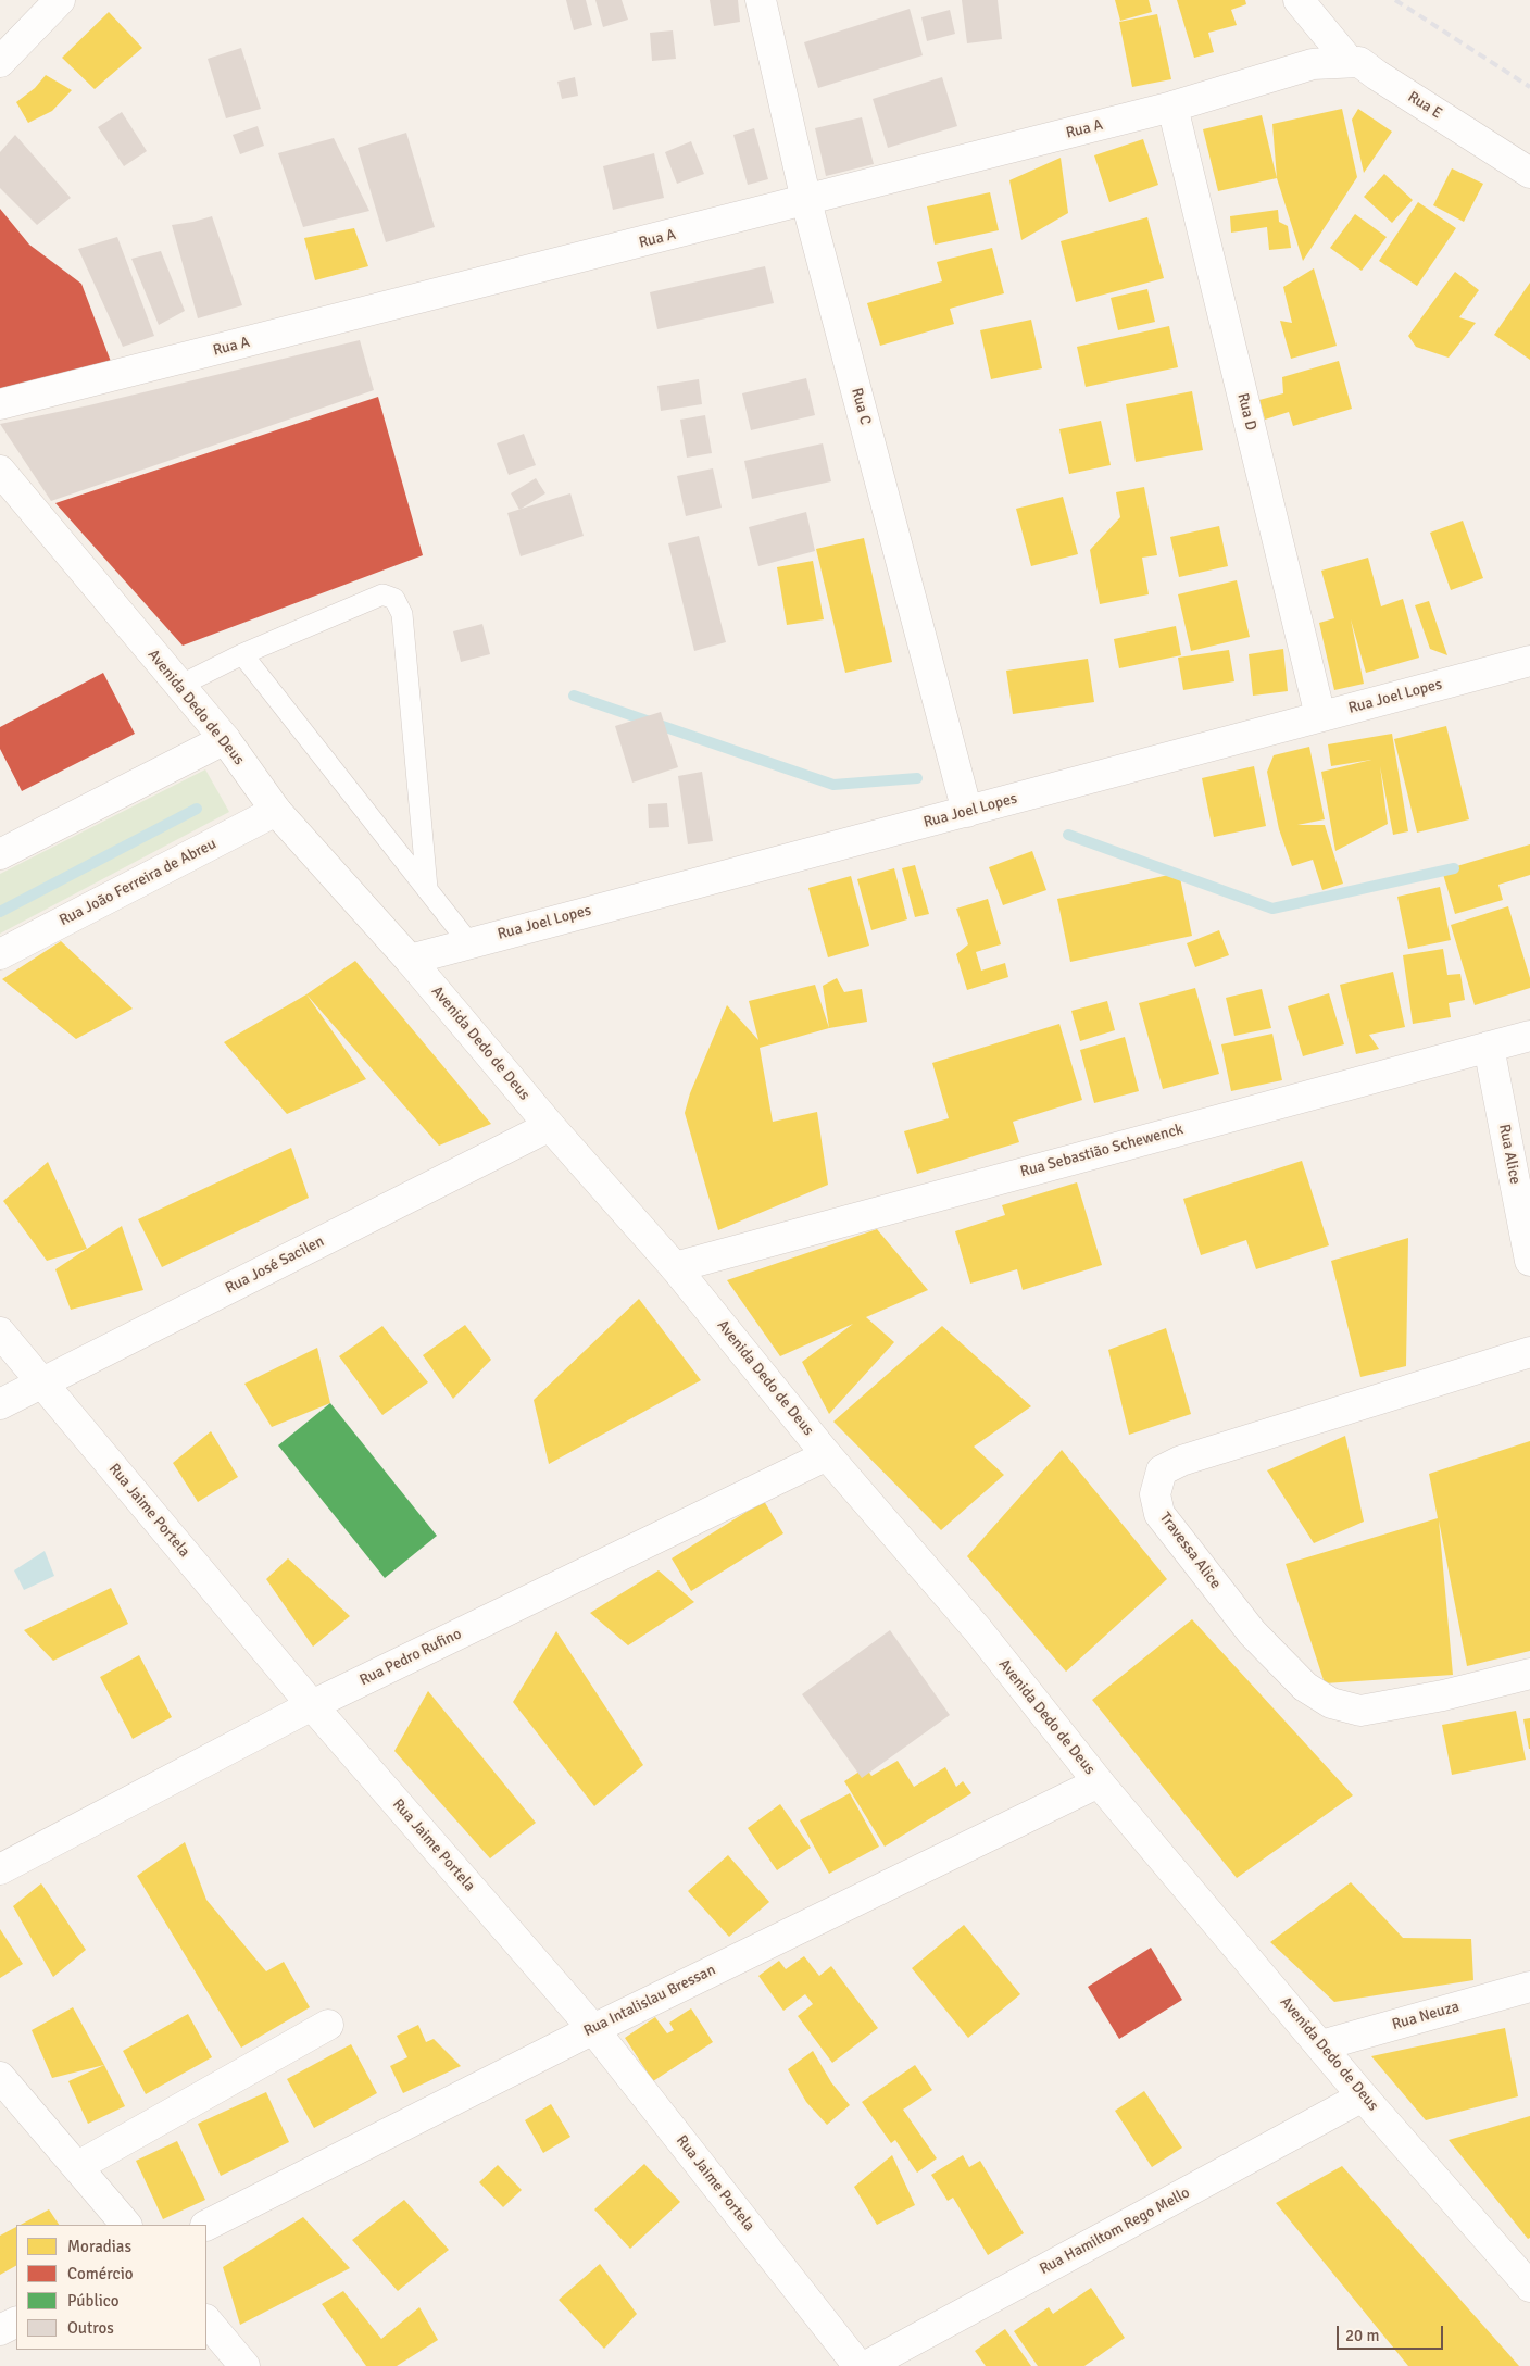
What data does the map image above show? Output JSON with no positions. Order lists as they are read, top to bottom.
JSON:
{
  "streets": {
    "street": [
      "Rua E",
      "Rua A",
      "Rua C",
      "Rua D",
      "Rua Joel Lopes",
      "Avenida Dedo de Deus",
      "Rua João Ferreira de Abreu",
      "Rua Sebastião Schewenck",
      "Rua Alice",
      "Rua José Sacilen",
      "Rua Jaime Portela",
      "Travessa Alice",
      "Rua Pedro Rufino",
      "Rua Intalislau Bressan",
      "Rua Neuza",
      "Rua Hamiltom Rego Mello"
    ]
  },
  "crossings": [
    ["Rua E", "Rua A"],
    ["Rua A", "Rua C"],
    ["Rua A", "Rua D"],
    ["Rua C", "Rua Joel Lopes"],
    ["Rua D", "Rua Joel Lopes"],
    ["Rua Joel Lopes", "Avenida Dedo de Deus"],
    ["Avenida Dedo de Deus", "Rua João Ferreira de Abreu"],
    ["Avenida Dedo de Deus", "Rua Sebastião Schewenck"],
    ["Avenida Dedo de Deus", "Rua José Sacilen"],
    ["Avenida Dedo de Deus", "Rua Pedro Rufino"],
    ["Avenida Dedo de Deus", "Rua Intalislau Bressan"],
    ["Avenida Dedo de Deus", "Rua Neuza"],
    ["Avenida Dedo de Deus", "Rua Hamiltom Rego Mello"],
    ["Rua Sebastião Schewenck", "Rua Alice"],
    ["Rua José Sacilen", "Rua Jaime Portela"],
    ["Rua Jaime Portela", "Rua Pedro Rufino"],
    ["Rua Jaime Portela", "Rua Intalislau Bressan"]
  ],
  "legend": [
    "Moradias",
    "Comércio",
    "Público",
    "Outros"
  ],
  "scale_bar": "20 m"
}
